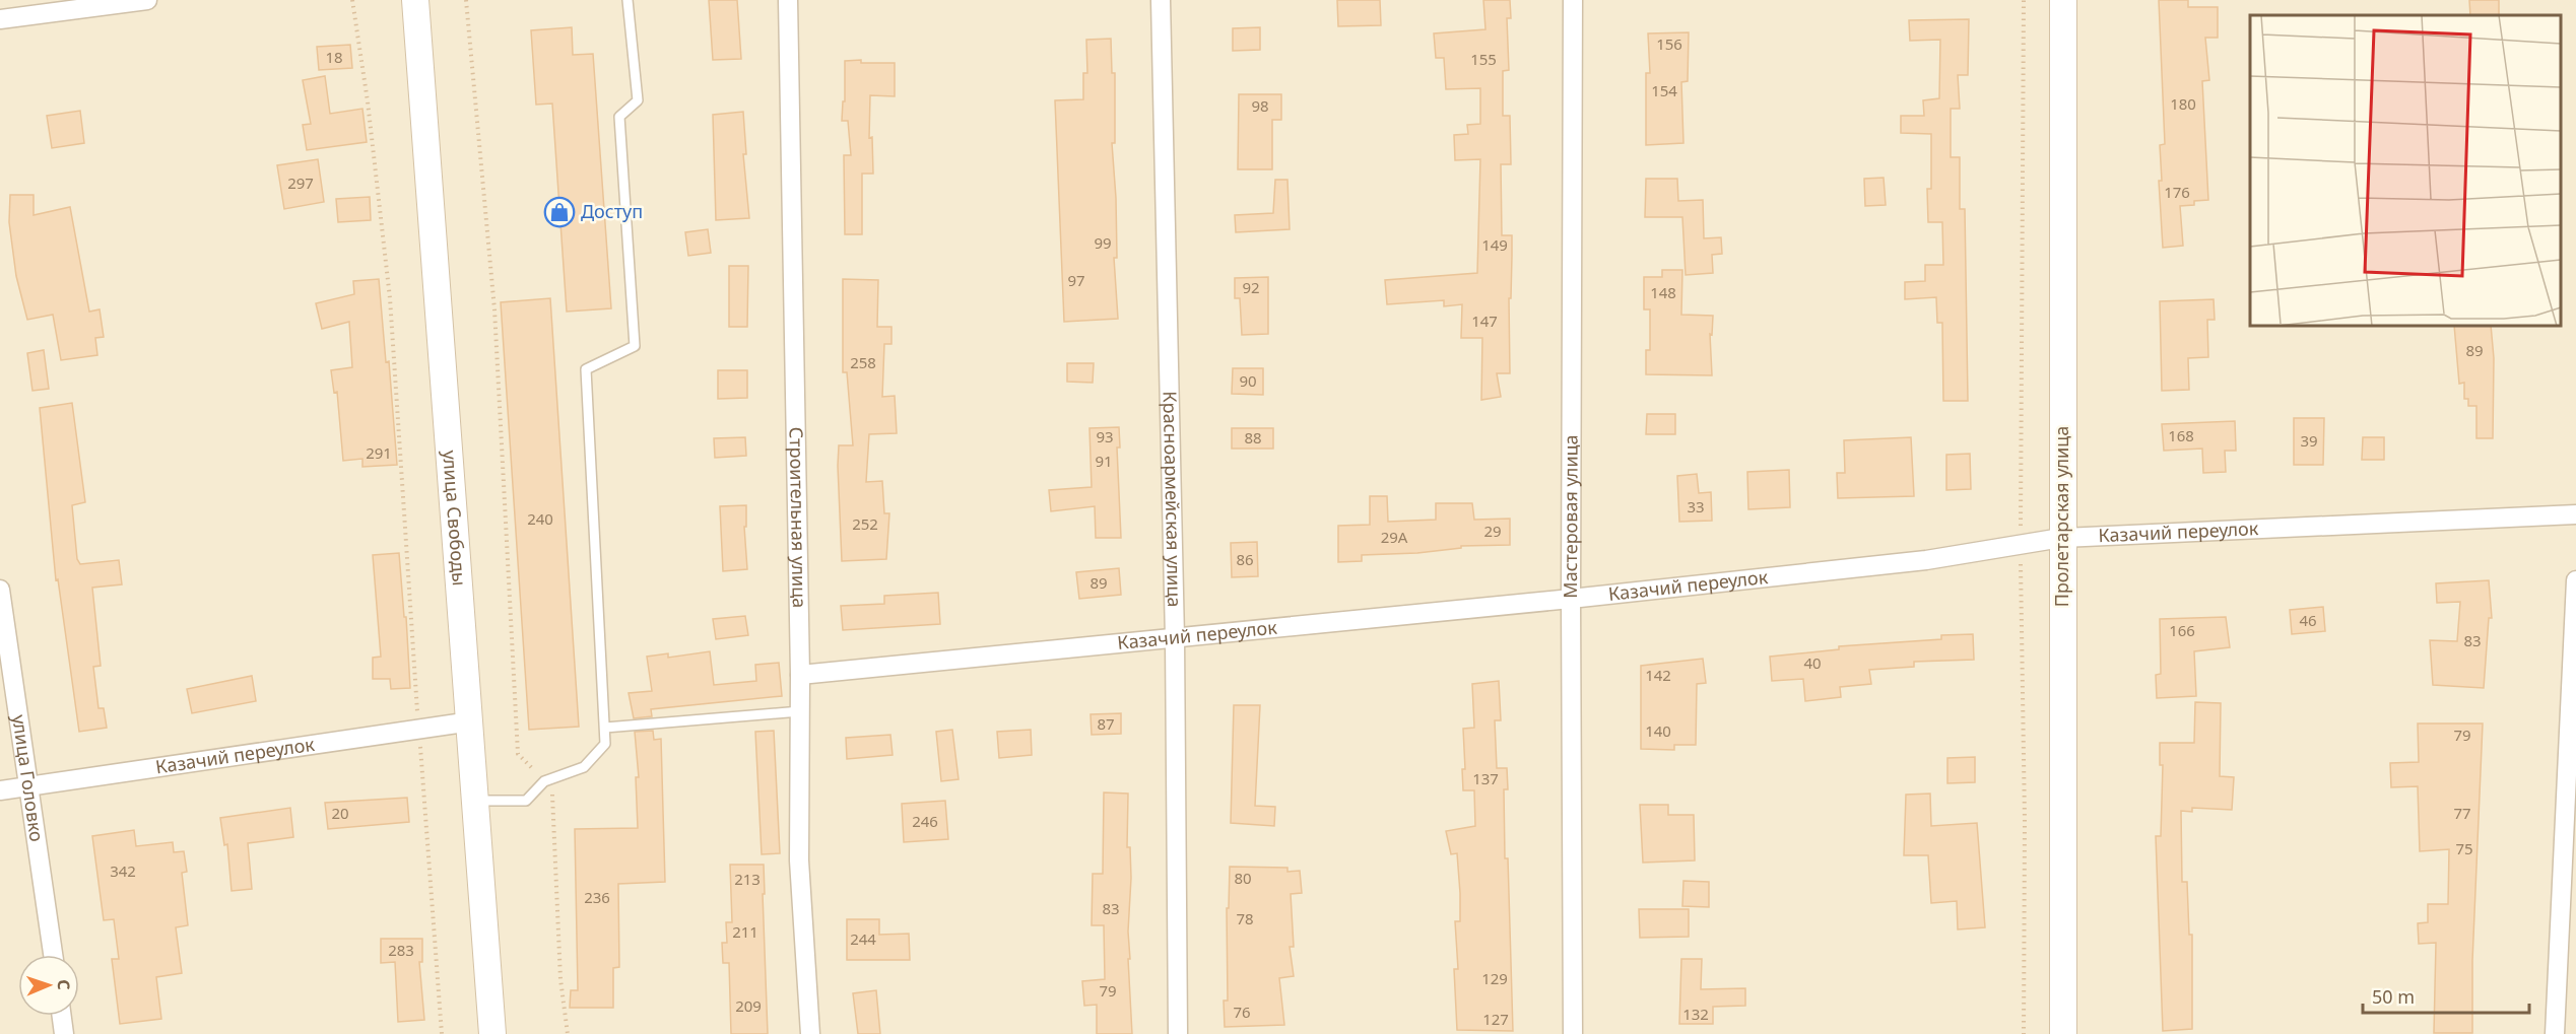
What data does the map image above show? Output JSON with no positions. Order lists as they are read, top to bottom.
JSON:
{
  "streets": {
    "main road": ["улица Свободы", "Пролетарская улица"],
    "street": [
      "Красноармейская улица",
      "Строительная улица",
      "Мастеровая улица",
      "Казачий переулок",
      "улица Головко"
    ]
  },
  "crossings": [
    ["Красноармейская улица", "Казачий переулок"],
    ["улица Свободы", "Казачий переулок"],
    ["Пролетарская улица", "Казачий переулок"],
    ["Строительная улица", "Казачий переулок"],
    ["Мастеровая улица", "Казачий переулок"],
    ["Казачий переулок", "улица Головко"]
  ],
  "places": {
    "shop": ["Доступ"]
  },
  "house_numbers": [
    "156",
    "18",
    "155",
    "154",
    "180",
    "98",
    "297",
    "176",
    "99",
    "149",
    "97",
    "92",
    "148",
    "147",
    "89",
    "258",
    "90",
    "168",
    "93",
    "88",
    "39",
    "291",
    "91",
    "33",
    "240",
    "252",
    "29",
    "29А",
    "86",
    "89",
    "46",
    "166",
    "83",
    "40",
    "142",
    "87",
    "140",
    "79",
    "137",
    "20",
    "77",
    "246",
    "75",
    "342",
    "80",
    "213",
    "236",
    "83",
    "78",
    "211",
    "244",
    "283",
    "129",
    "79",
    "209",
    "76",
    "132",
    "127"
  ],
  "scale_bar": "50 m",
  "north": "right"
}
